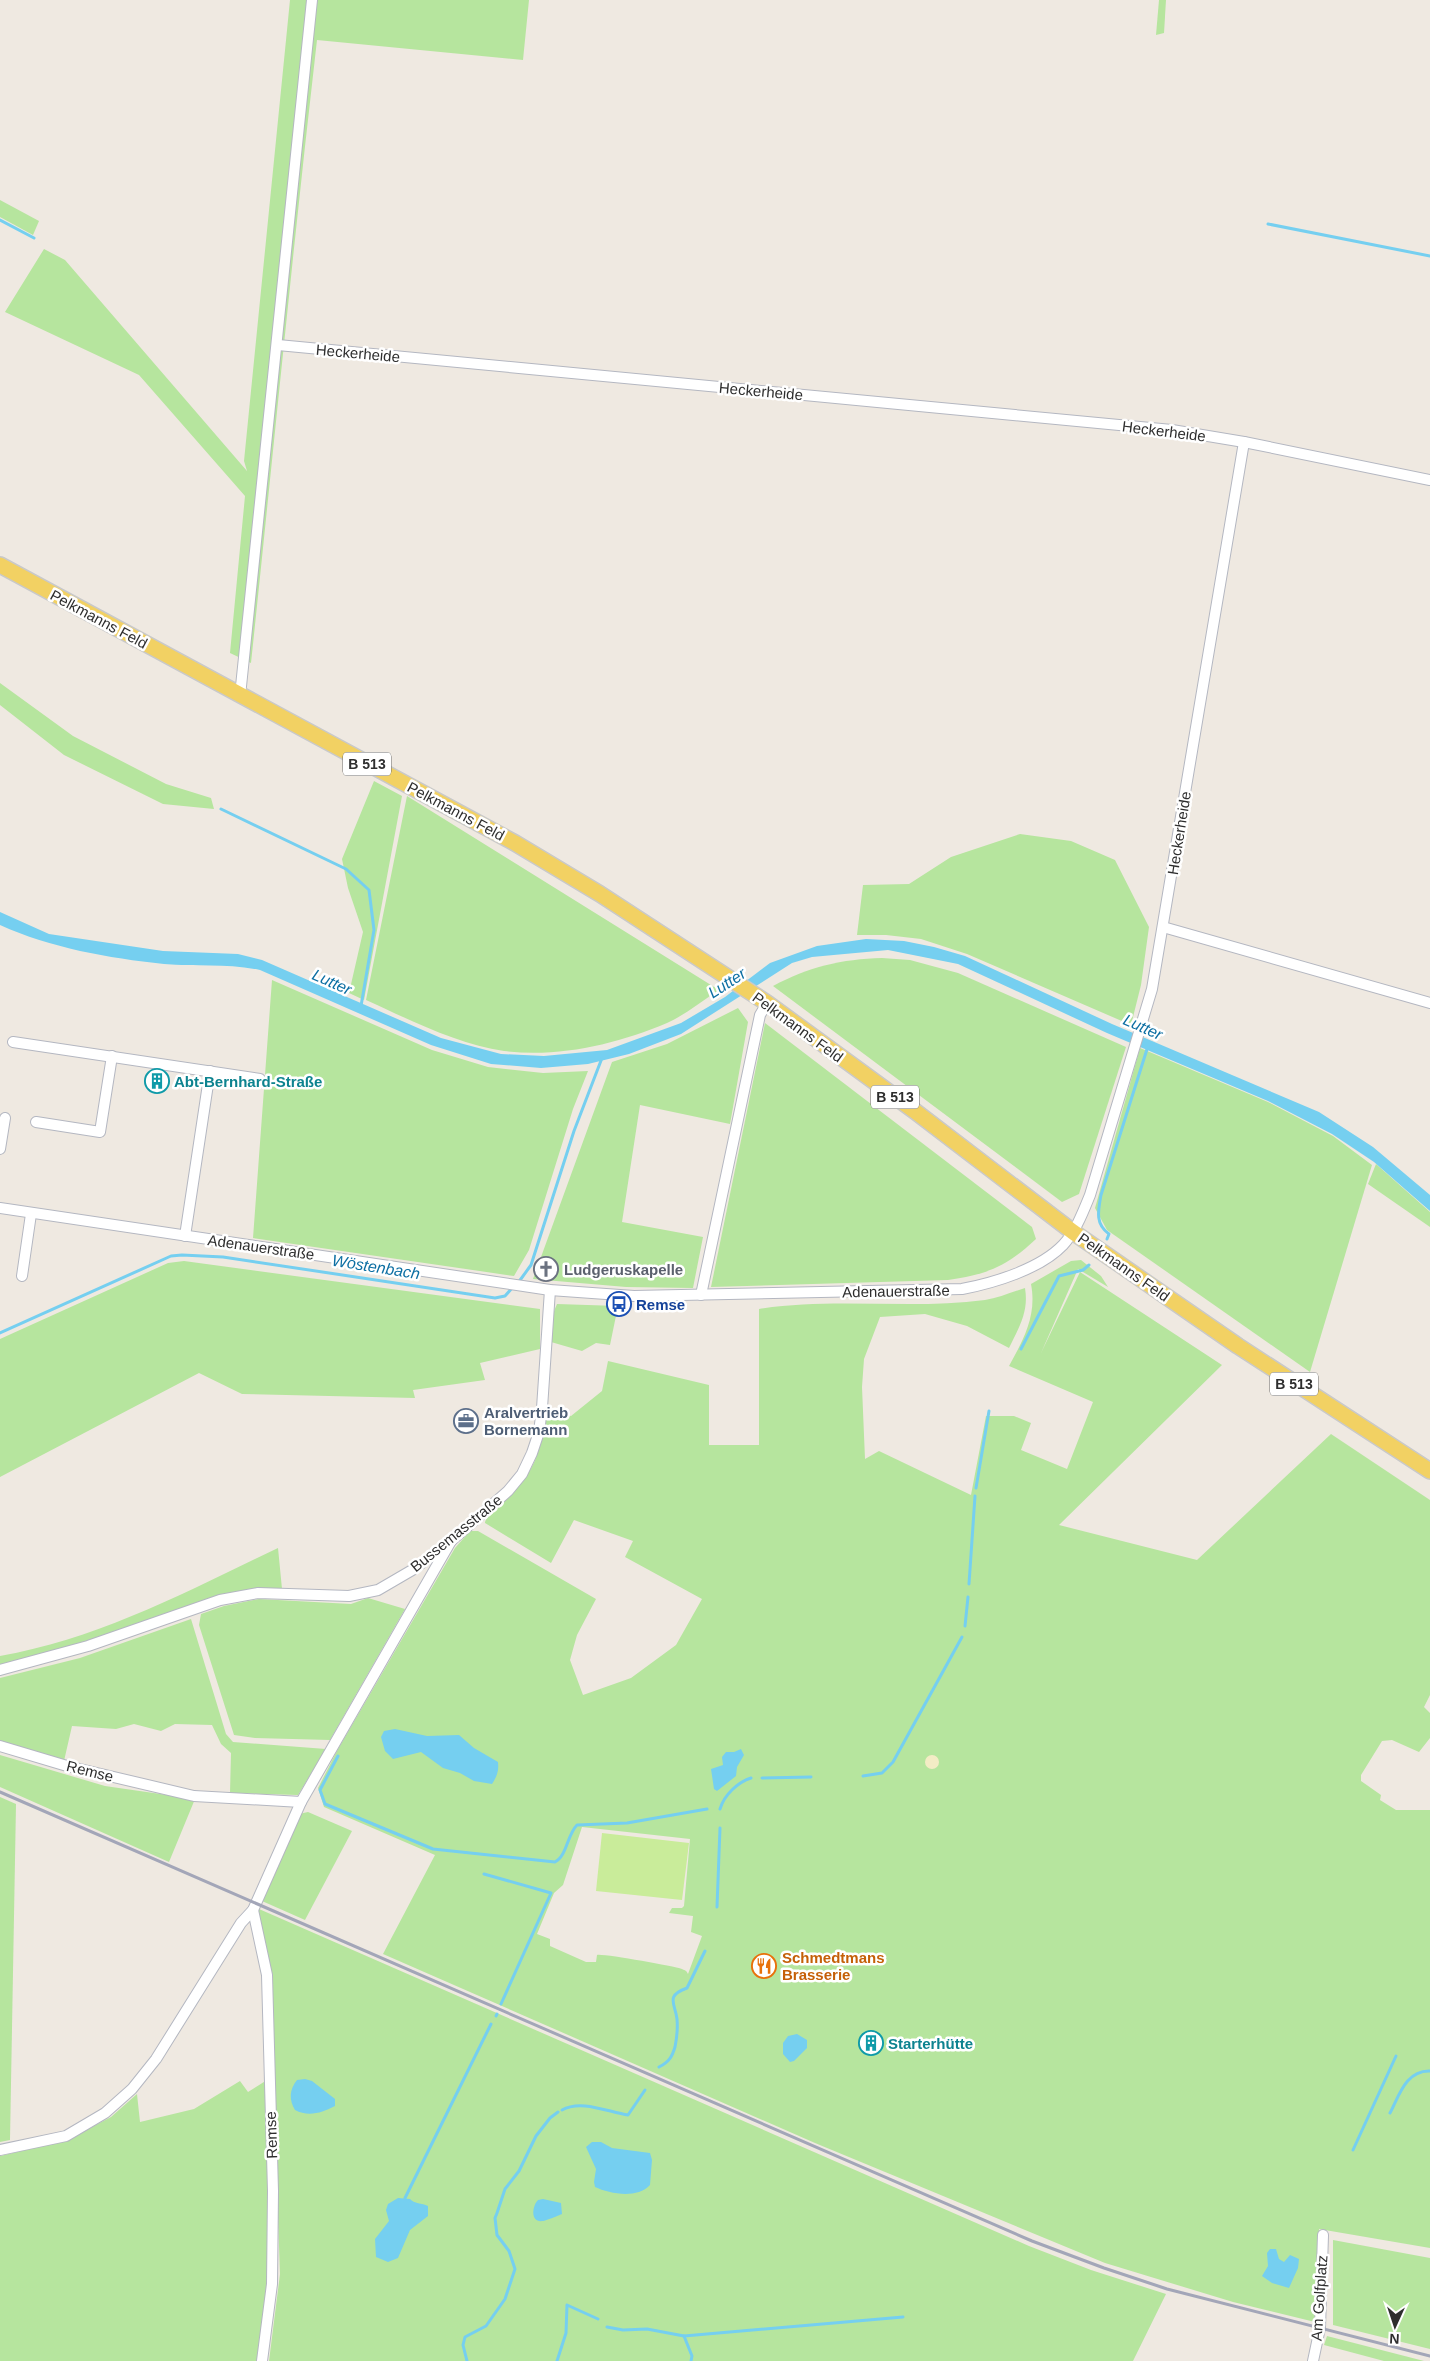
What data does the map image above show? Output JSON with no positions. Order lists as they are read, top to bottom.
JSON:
{
  "streets": {
    "main road": ["Pelkmanns Feld", "B 513"],
    "street": [
      "Heckerheide",
      "Adenauerstraße",
      "Bussemasstraße",
      "Remse",
      "Am Golfplatz"
    ]
  },
  "crossings": [
    ["Heckerheide", "Pelkmanns Feld"],
    ["Heckerheide", "Adenauerstraße"],
    ["Pelkmanns Feld", "Adenauerstraße"],
    ["Adenauerstraße", "Bussemasstraße"]
  ],
  "water": ["Lutter", "Wöstenbach"],
  "places": {
    "building": ["Abt-Bernhard-Straße", "Starterhütte"],
    "church": ["Ludgeruskapelle"],
    "bus stop": ["Remse"],
    "office": ["Aralvertrieb Bornemann"],
    "restaurant": ["Schmedtmans Brasserie"]
  },
  "north": "bottom"
}
